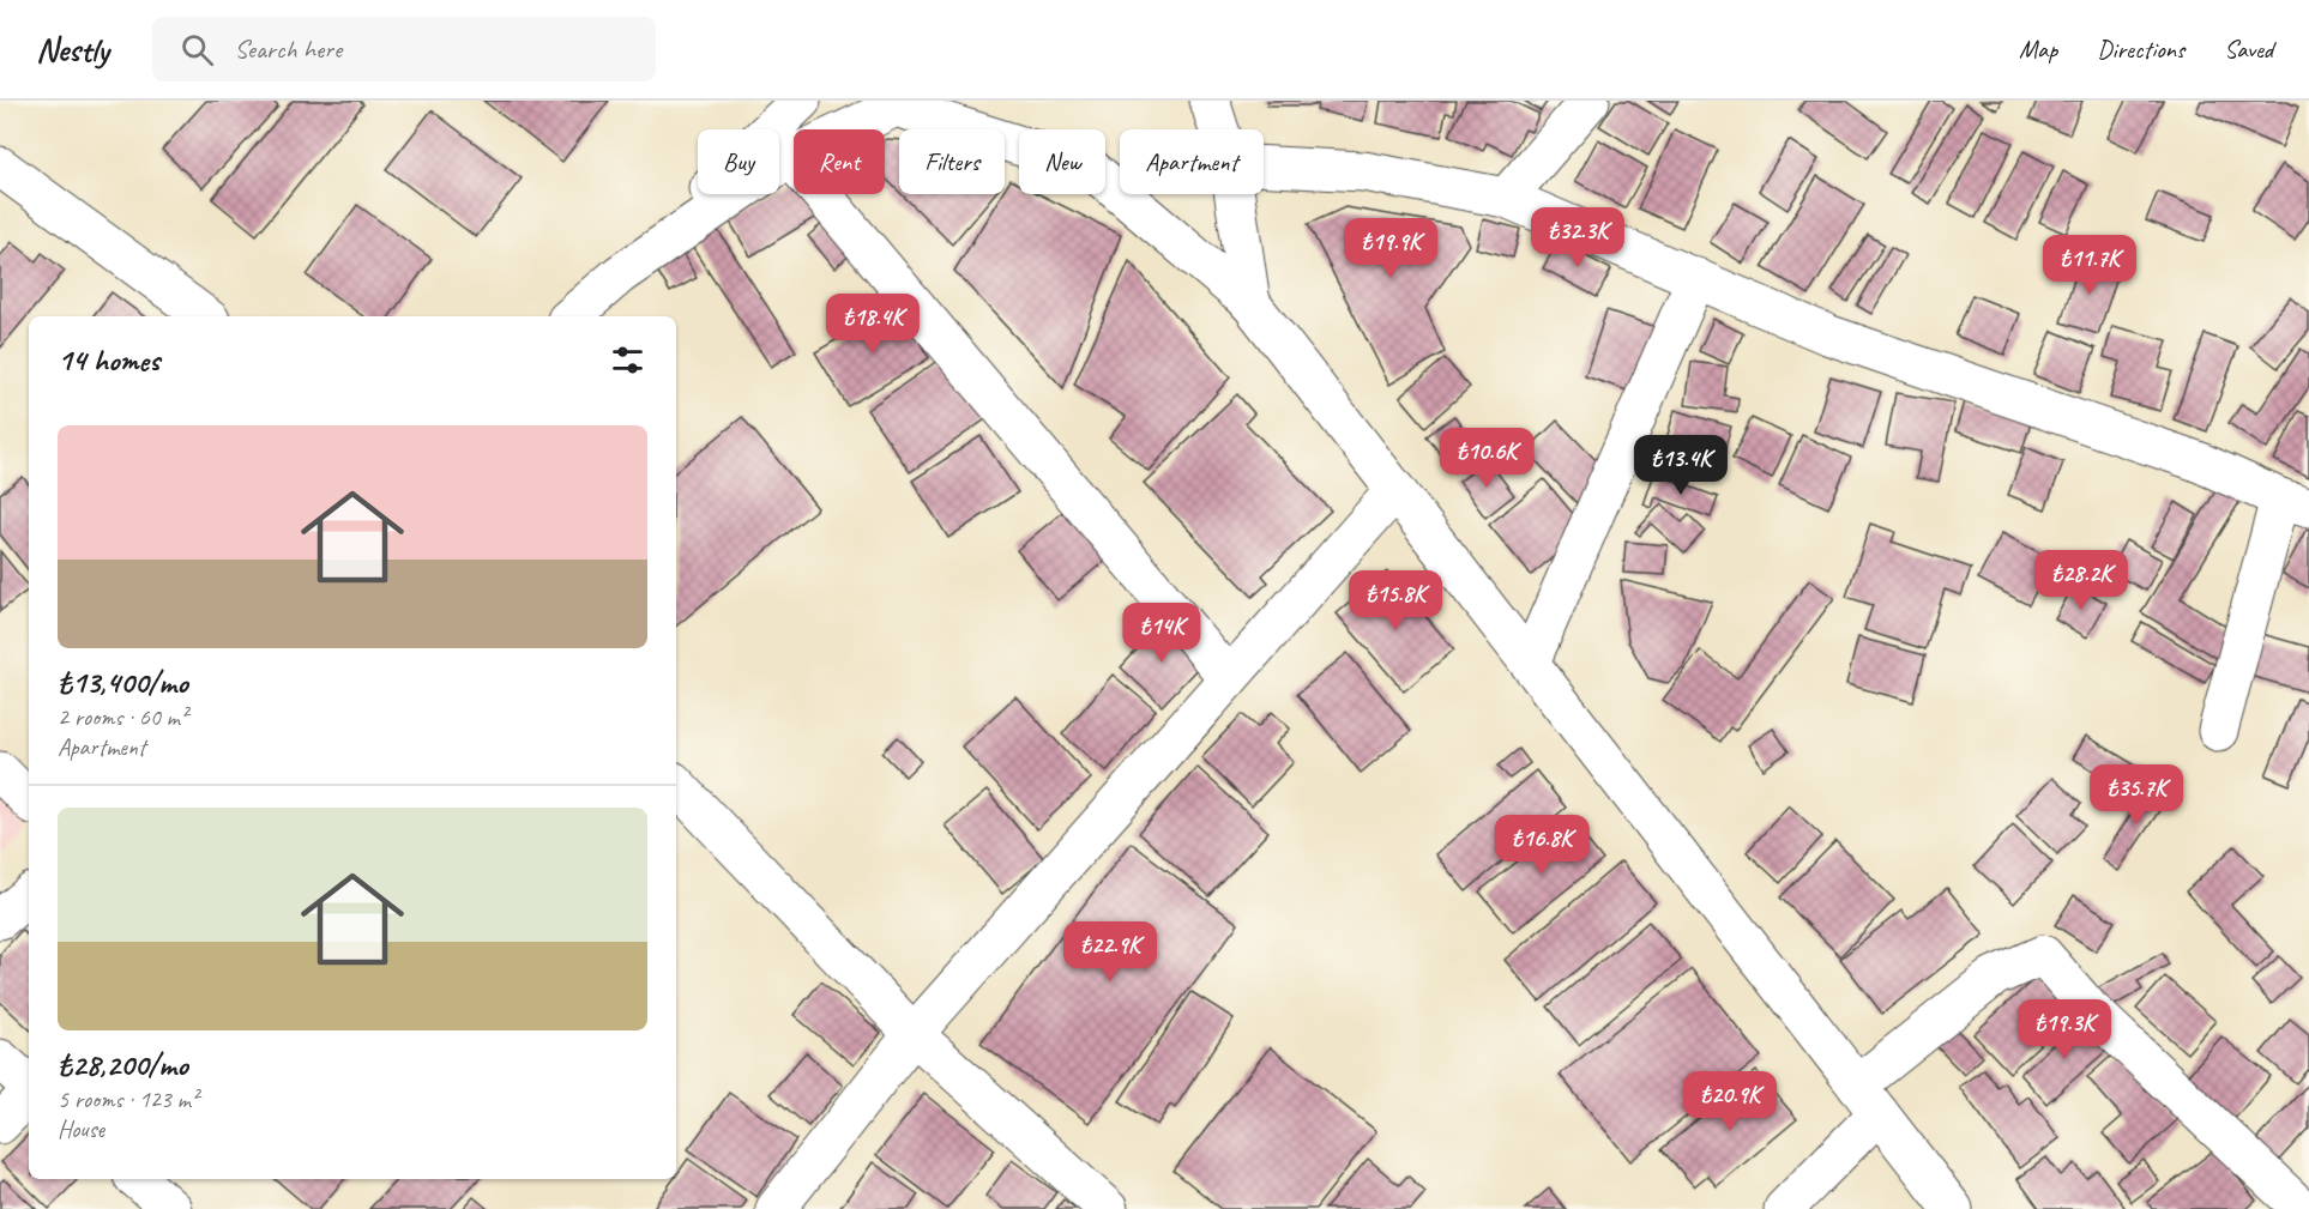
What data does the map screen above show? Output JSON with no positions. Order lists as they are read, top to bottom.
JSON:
{
  "page": {
    "header": "Nestly",
    "search": "Search here",
    "nav": ["Map", "Directions", "Saved"],
    "chip": [
      "Buy",
      "Rent",
      "Filters",
      "New",
      "Apartment"
    ],
    "price": [
      "₺32.3K",
      "₺19.9K",
      "₺11.7K",
      "₺18.4K",
      "₺10.6K",
      "₺13.4K",
      "₺28.2K",
      "₺15.8K",
      "₺14K",
      "₺35.7K",
      "₺16.8K",
      "₺22.9K",
      "₺19.3K",
      "₺20.9K"
    ],
    "heading": "14 homes",
    "list": [
      {
        "name": "₺13,400/mo",
        "note": "2 rooms · 60 m² · Apartment"
      },
      {
        "name": "₺28,200/mo",
        "note": "5 rooms · 123 m² · House"
      }
    ]
  }
}
